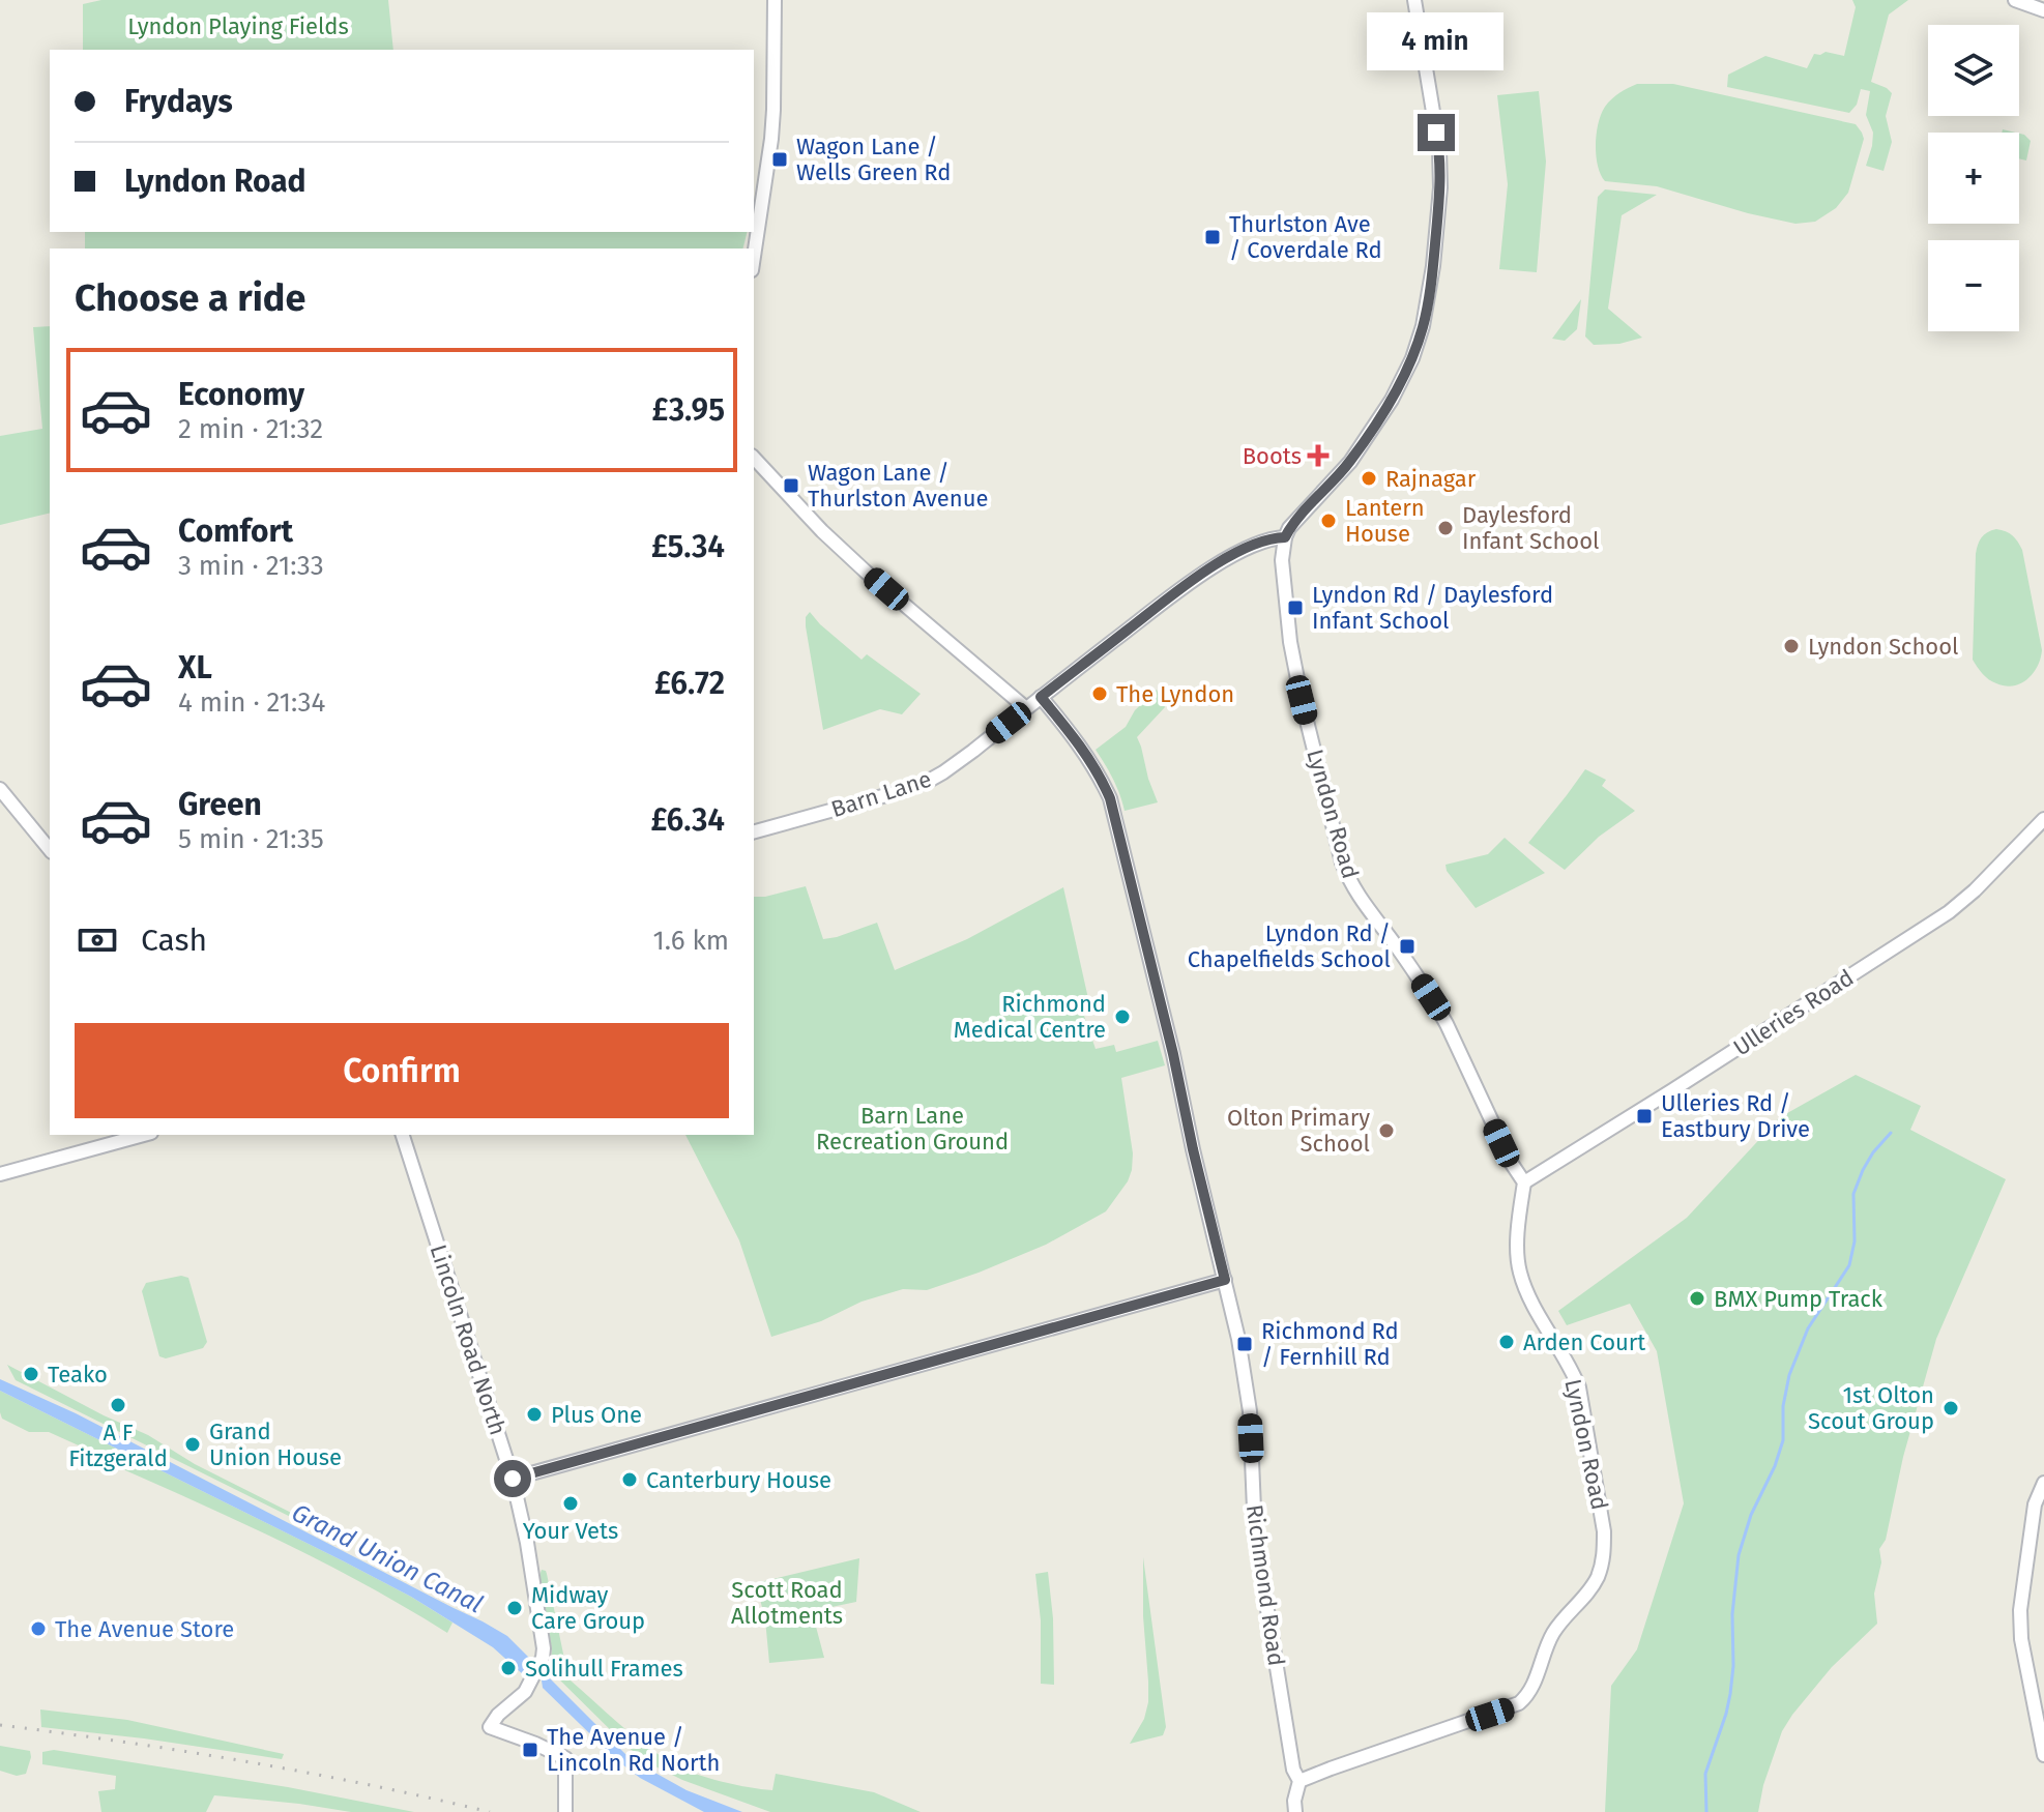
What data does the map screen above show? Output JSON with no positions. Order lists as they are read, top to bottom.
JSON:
{
  "streets": {
    "street": [
      "Barn Lane",
      "Lyndon Road",
      "Ulleries Road",
      "Lincoln Road North",
      "Richmond Road"
    ]
  },
  "crossings": [
    ["Barn Lane", "Lyndon Road"],
    ["Barn Lane", "Richmond Road"],
    ["Lyndon Road", "Ulleries Road"],
    ["Lyndon Road", "Richmond Road"]
  ],
  "water": ["Grand Union Canal"],
  "parks": ["Lyndon Playing Fields", "Barn Lane Recreation Ground", "Scott Road Allotments"],
  "places": {
    "transit": [
      "Wagon Lane / Wells Green Rd",
      "Thurlston Ave / Coverdale Rd",
      "Wagon Lane / Thurlston Avenue",
      "Lyndon Rd / Daylesford Infant School",
      "Lyndon Rd / Chapelfields School",
      "Ulleries Rd / Eastbury Drive",
      "Richmond Rd / Fernhill Rd",
      "The Avenue / Lincoln Rd North"
    ],
    "health": ["Boots"],
    "other": [
      "Rajnagar",
      "Lantern House",
      "Daylesford Infant School",
      "Lyndon School",
      "The Lyndon",
      "Richmond Medical Centre",
      "Olton Primary School",
      "BMX Pump Track",
      "Arden Court",
      "Teako",
      "A F Fitzgerald",
      "1st Olton Scout Group",
      "Plus One",
      "Grand Union House",
      "Canterbury House",
      "Your Vets",
      "Midway Care Group",
      "The Avenue Store",
      "Solihull Frames"
    ]
  },
  "page": {
    "bubble": "4 min",
    "map_buttons": ["+", "−"],
    "banner": ["Frydays", "Lyndon Road"],
    "heading": "Choose a ride",
    "list": [
      {
        "name": "Economy",
        "note": "2 min · 21:32",
        "value": "£3.95"
      },
      {
        "name": "Comfort",
        "note": "3 min · 21:33",
        "value": "£5.34"
      },
      {
        "name": "XL",
        "note": "4 min · 21:34",
        "value": "£6.72"
      },
      {
        "name": "Green",
        "note": "5 min · 21:35",
        "value": "£6.34"
      }
    ],
    "pay": ["Cash", "1.6 km"],
    "buttons": "Confirm"
  }
}
